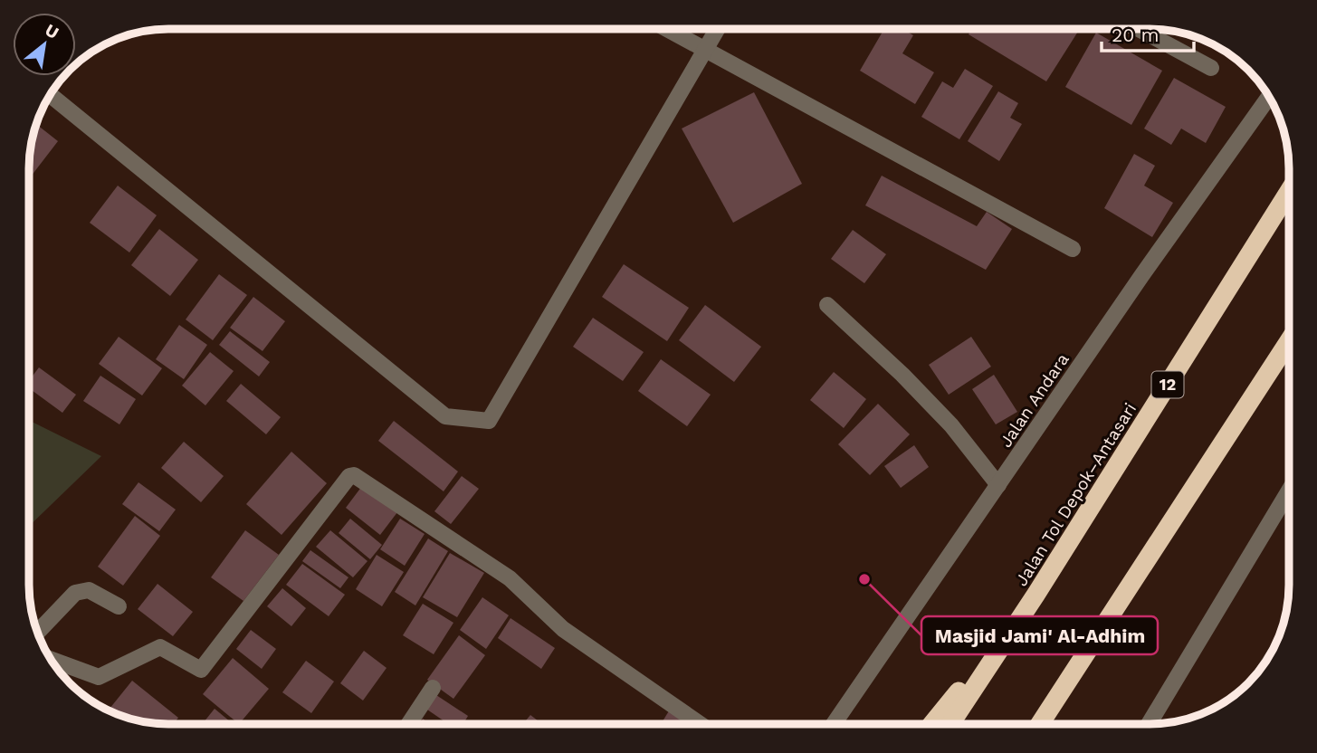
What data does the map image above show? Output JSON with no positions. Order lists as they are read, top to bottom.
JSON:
{
  "streets": {
    "highway": ["12", "Jalan Tol Depok–Antasari"],
    "street": ["Jalan Andara"]
  },
  "places": ["Masjid Jami' Al-Adhim"],
  "scale_bar": "20 m",
  "north": "top right"
}
